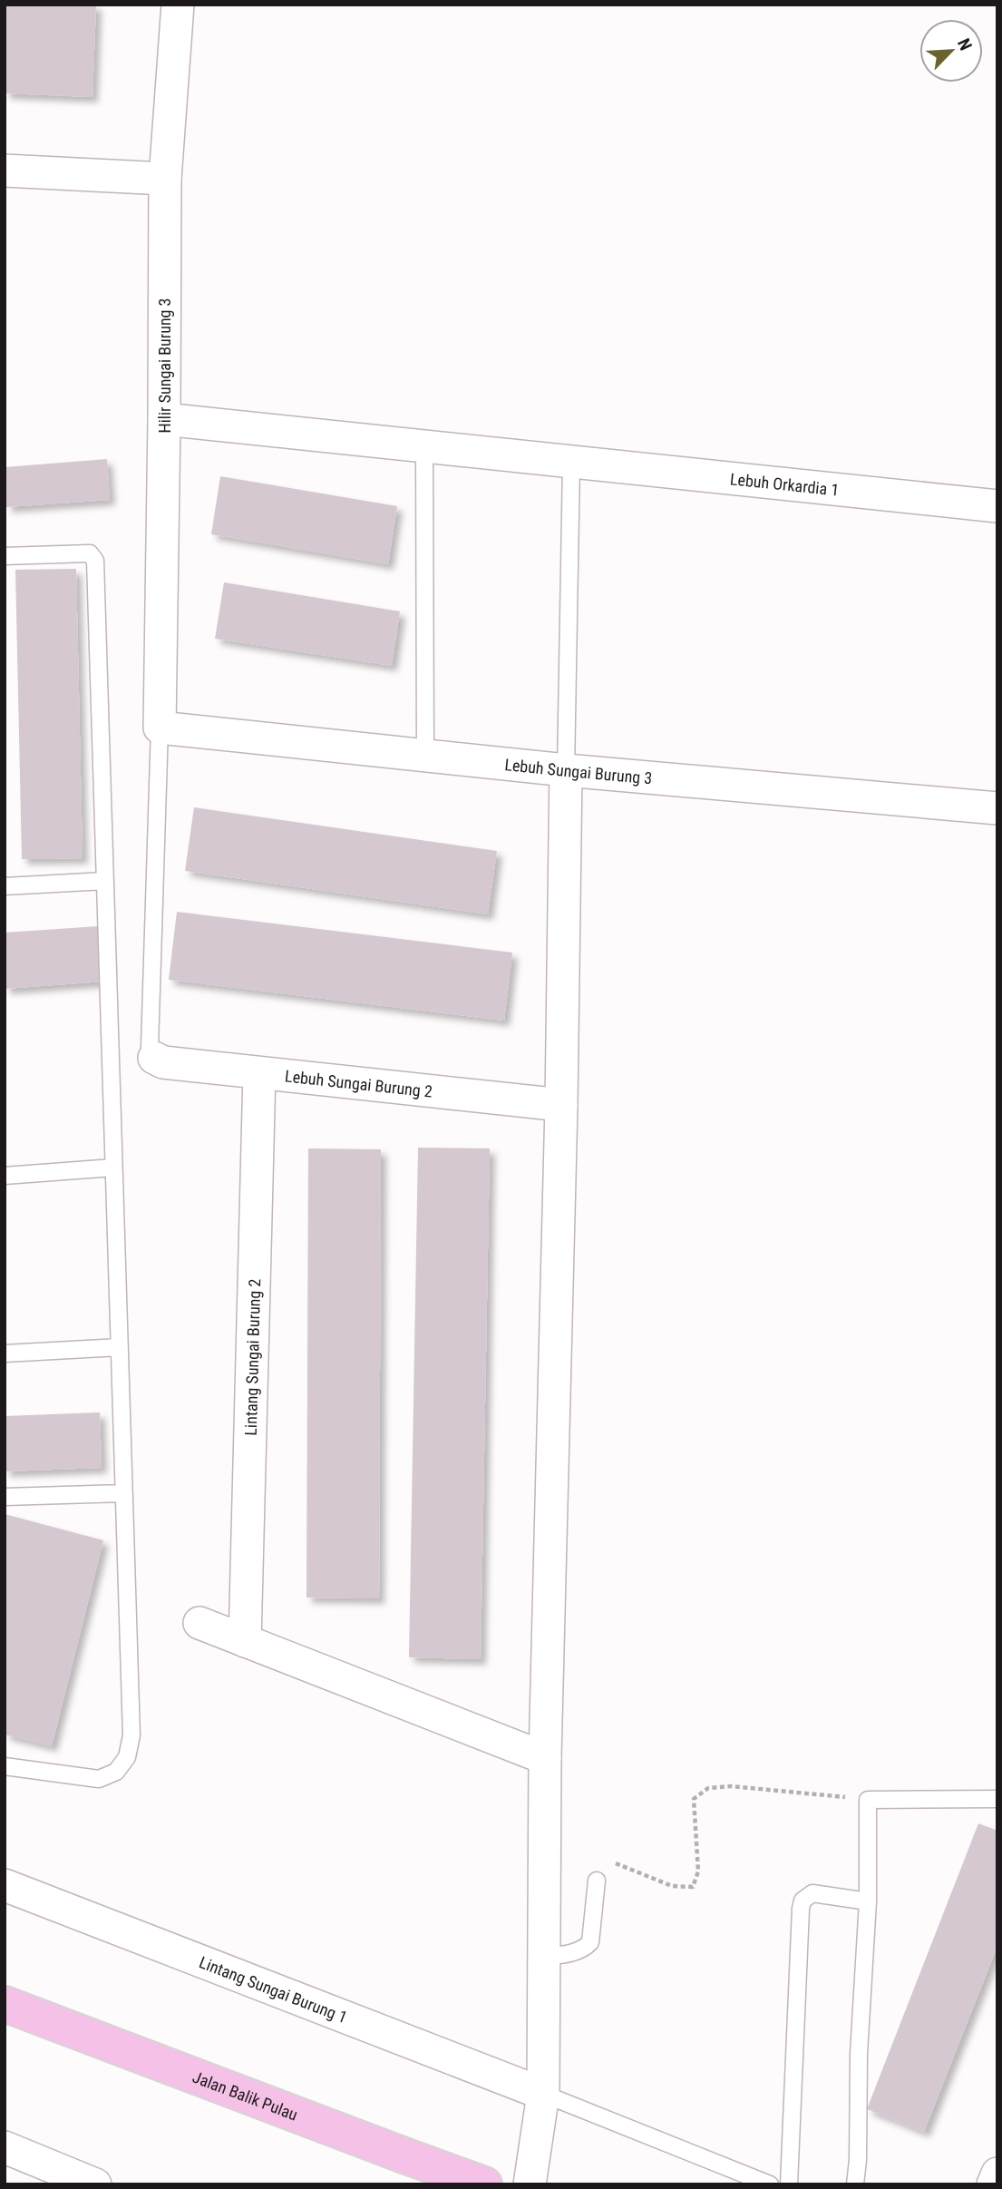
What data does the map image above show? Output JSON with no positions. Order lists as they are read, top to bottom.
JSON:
{
  "streets": {
    "main road": ["Jalan Balik Pulau"],
    "street": [
      "Hilir Sungai Burung 3",
      "Lebuh Orkardia 1",
      "Lebuh Sungai Burung 3",
      "Lebuh Sungai Burung 2",
      "Lintang Sungai Burung 2",
      "Lintang Sungai Burung 1"
    ]
  },
  "crossings": [
    ["Hilir Sungai Burung 3", "Lebuh Orkardia 1"],
    ["Hilir Sungai Burung 3", "Lebuh Sungai Burung 3"],
    ["Lebuh Sungai Burung 2", "Lintang Sungai Burung 2"]
  ],
  "north": "top right"
}
